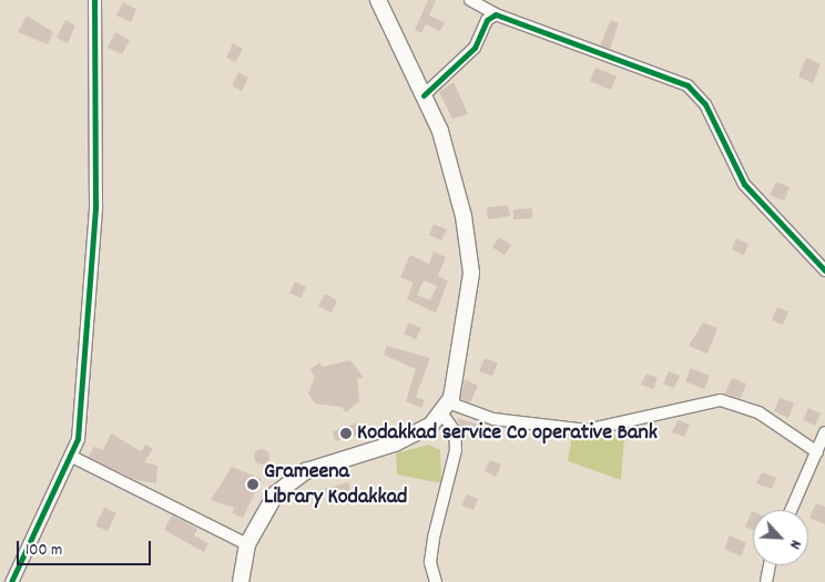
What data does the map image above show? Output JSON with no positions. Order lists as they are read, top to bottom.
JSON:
{
  "places": ["Kodakkad service Co operative Bank", "Grameena Library Kodakkad"],
  "scale_bar": "100 m",
  "north": "bottom right"
}
